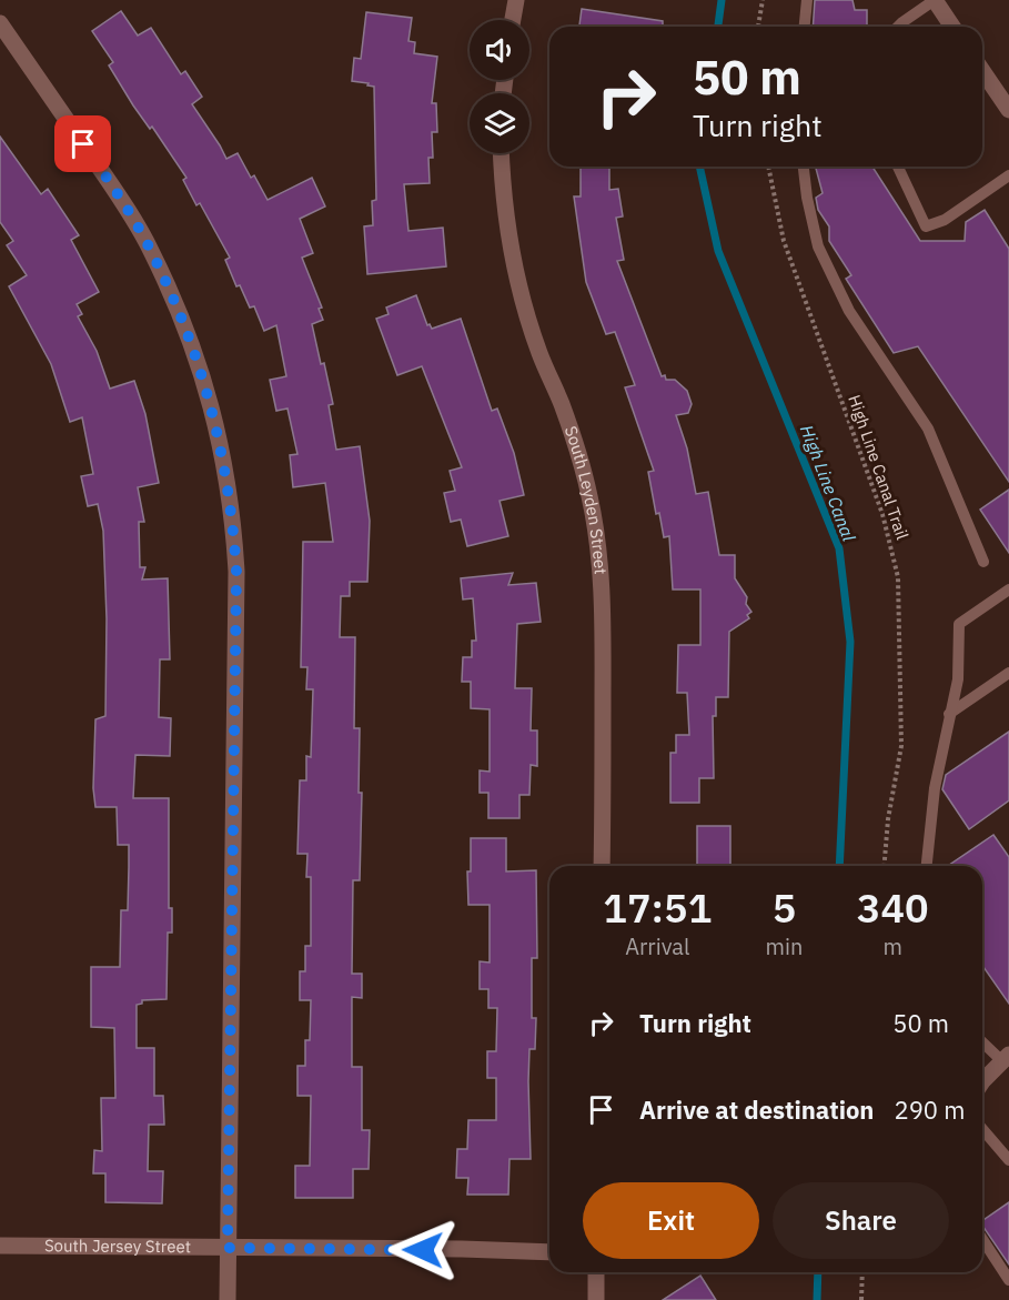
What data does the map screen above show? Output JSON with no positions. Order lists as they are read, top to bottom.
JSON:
{
  "streets": {
    "street": ["South Leyden Street", "South Jersey Street"],
    "path": ["High Line Canal Trail"]
  },
  "water": ["High Line Canal"],
  "page": {
    "turn": ["50 m", "Turn right"],
    "eta": [
      "17:51",
      "Arrival",
      "5",
      "min",
      "340",
      "m"
    ],
    "list": [
      {
        "name": "Turn right",
        "value": "50 m"
      },
      {
        "name": "Arrive at destination",
        "value": "290 m"
      }
    ],
    "buttons": ["Exit", "Share"]
  }
}
